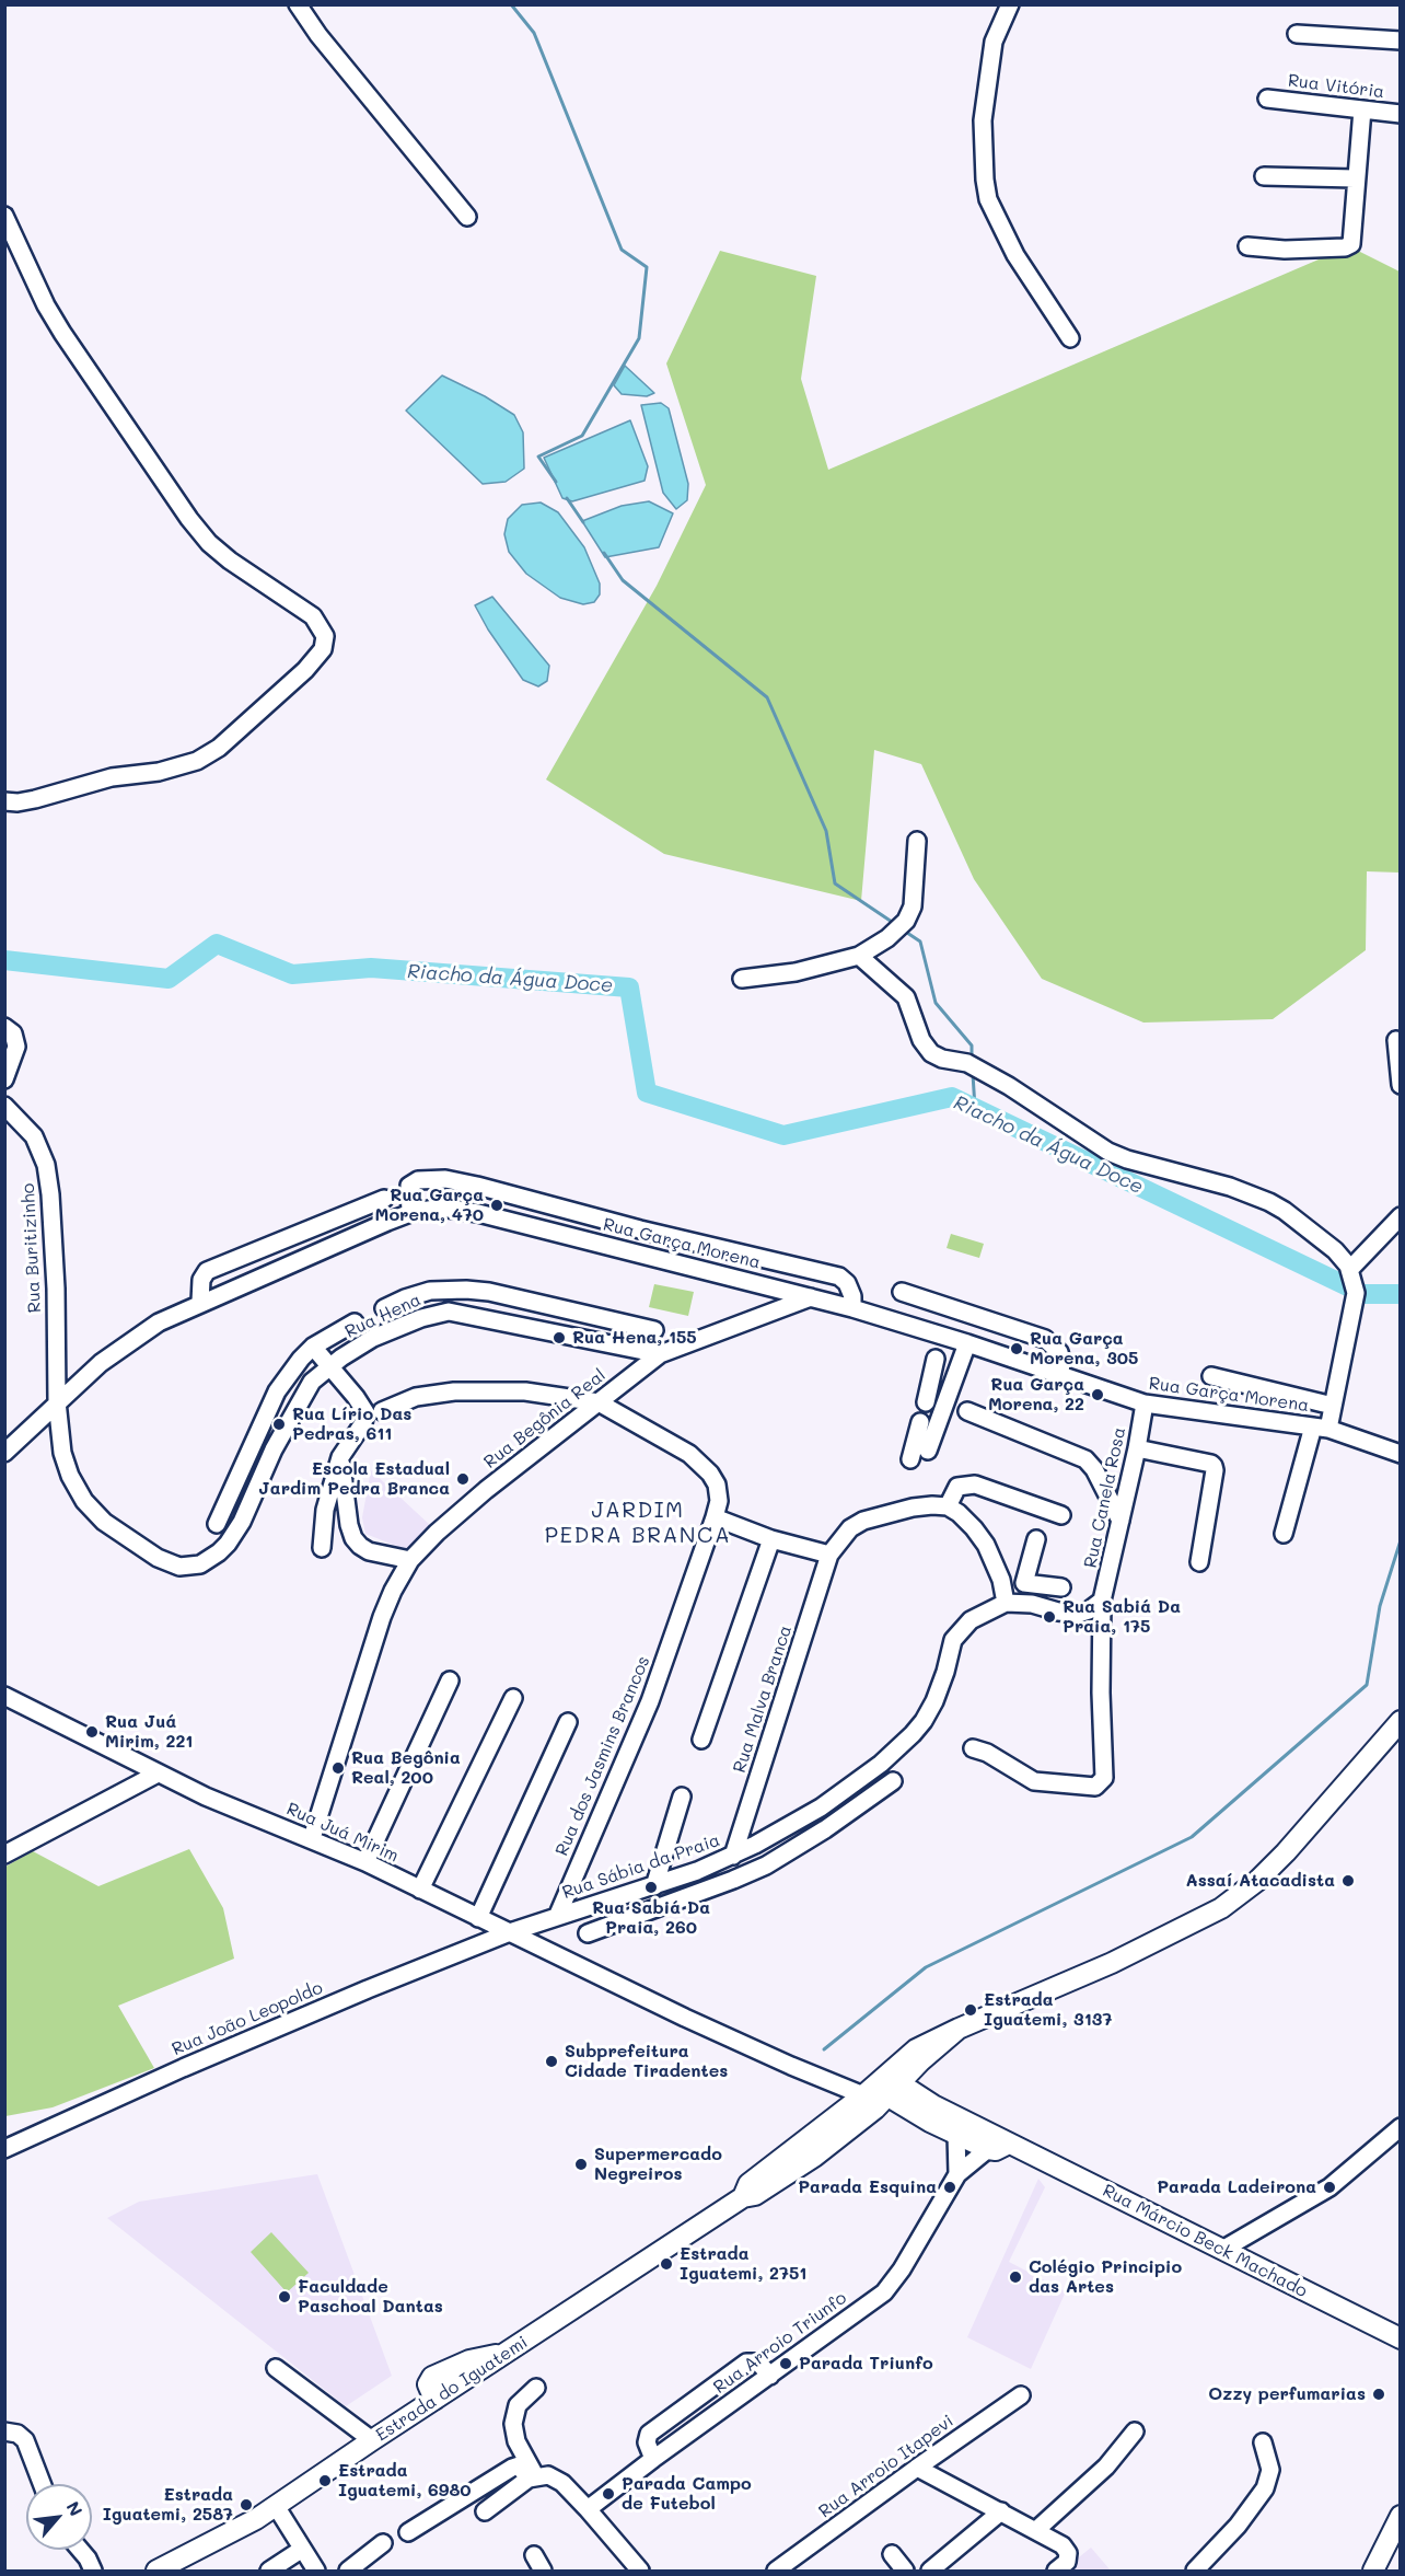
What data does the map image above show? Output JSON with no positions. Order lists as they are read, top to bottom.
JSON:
{
  "streets": {
    "main road": ["Rua Márcio Beck Machado", "Estrada do Iguatemi"],
    "street": [
      "Rua Vitória",
      "Rua Garça Morena",
      "Rua Buritizinho",
      "Rua Hena",
      "Rua Begônia Real",
      "Rua Canela Rosa",
      "Rua Malva Branca",
      "Rua dos Jasmins Brancos",
      "Rua Juá Mirim",
      "Rua Sábia da Praia",
      "Rua João Leopoldo",
      "Rua Arroio Triunfo",
      "Rua Arroio Itapevi"
    ]
  },
  "crossings": [
    ["Rua Garça Morena", "Rua Buritizinho"],
    ["Rua Garça Morena", "Rua Hena"],
    ["Rua Garça Morena", "Rua Begônia Real"],
    ["Rua Garça Morena", "Rua Canela Rosa"],
    ["Rua Buritizinho", "Rua Hena"],
    ["Rua Hena", "Rua Begônia Real"],
    ["Rua Begônia Real", "Rua dos Jasmins Brancos"],
    ["Rua Begônia Real", "Rua Juá Mirim"],
    ["Rua Malva Branca", "Rua Sábia da Praia"],
    ["Rua dos Jasmins Brancos", "Rua Sábia da Praia"],
    ["Rua Juá Mirim", "Rua Sábia da Praia"],
    ["Rua Juá Mirim", "Rua João Leopoldo"],
    ["Rua Juá Mirim", "Rua Márcio Beck Machado"],
    ["Rua Sábia da Praia", "Rua João Leopoldo"],
    ["Rua Sábia da Praia", "Rua Márcio Beck Machado"],
    ["Rua João Leopoldo", "Rua Márcio Beck Machado"],
    ["Rua Márcio Beck Machado", "Estrada do Iguatemi"]
  ],
  "districts": ["JARDIM PEDRA BRANCA"],
  "water": ["Riacho da Água Doce"],
  "places": [
    "Rua Garça Morena, 470",
    "Rua Hena, 155",
    "Rua Garça Morena, 305",
    "Rua Garça Morena, 22",
    "Rua Lírio Das Pedras, 611",
    "Escola Estadual Jardim Pedra Branca",
    "Rua Sabiá Da Praia, 175",
    "Rua Juá Mirim, 221",
    "Rua Begônia Real, 200",
    "Assaí Atacadista",
    "Rua Sabiá Da Praia, 260",
    "Estrada Iguatemi, 3137",
    "Subprefeitura Cidade Tiradentes",
    "Supermercado Negreiros",
    "Parada Esquina",
    "Parada Ladeirona",
    "Estrada Iguatemi, 2751",
    "Colégio Principio das Artes",
    "Faculdade Paschoal Dantas",
    "Parada Triunfo",
    "Ozzy perfumarias",
    "Estrada Iguatemi, 6980",
    "Parada Campo de Futebol",
    "Estrada Iguatemi, 2587"
  ],
  "north": "top right"
}
